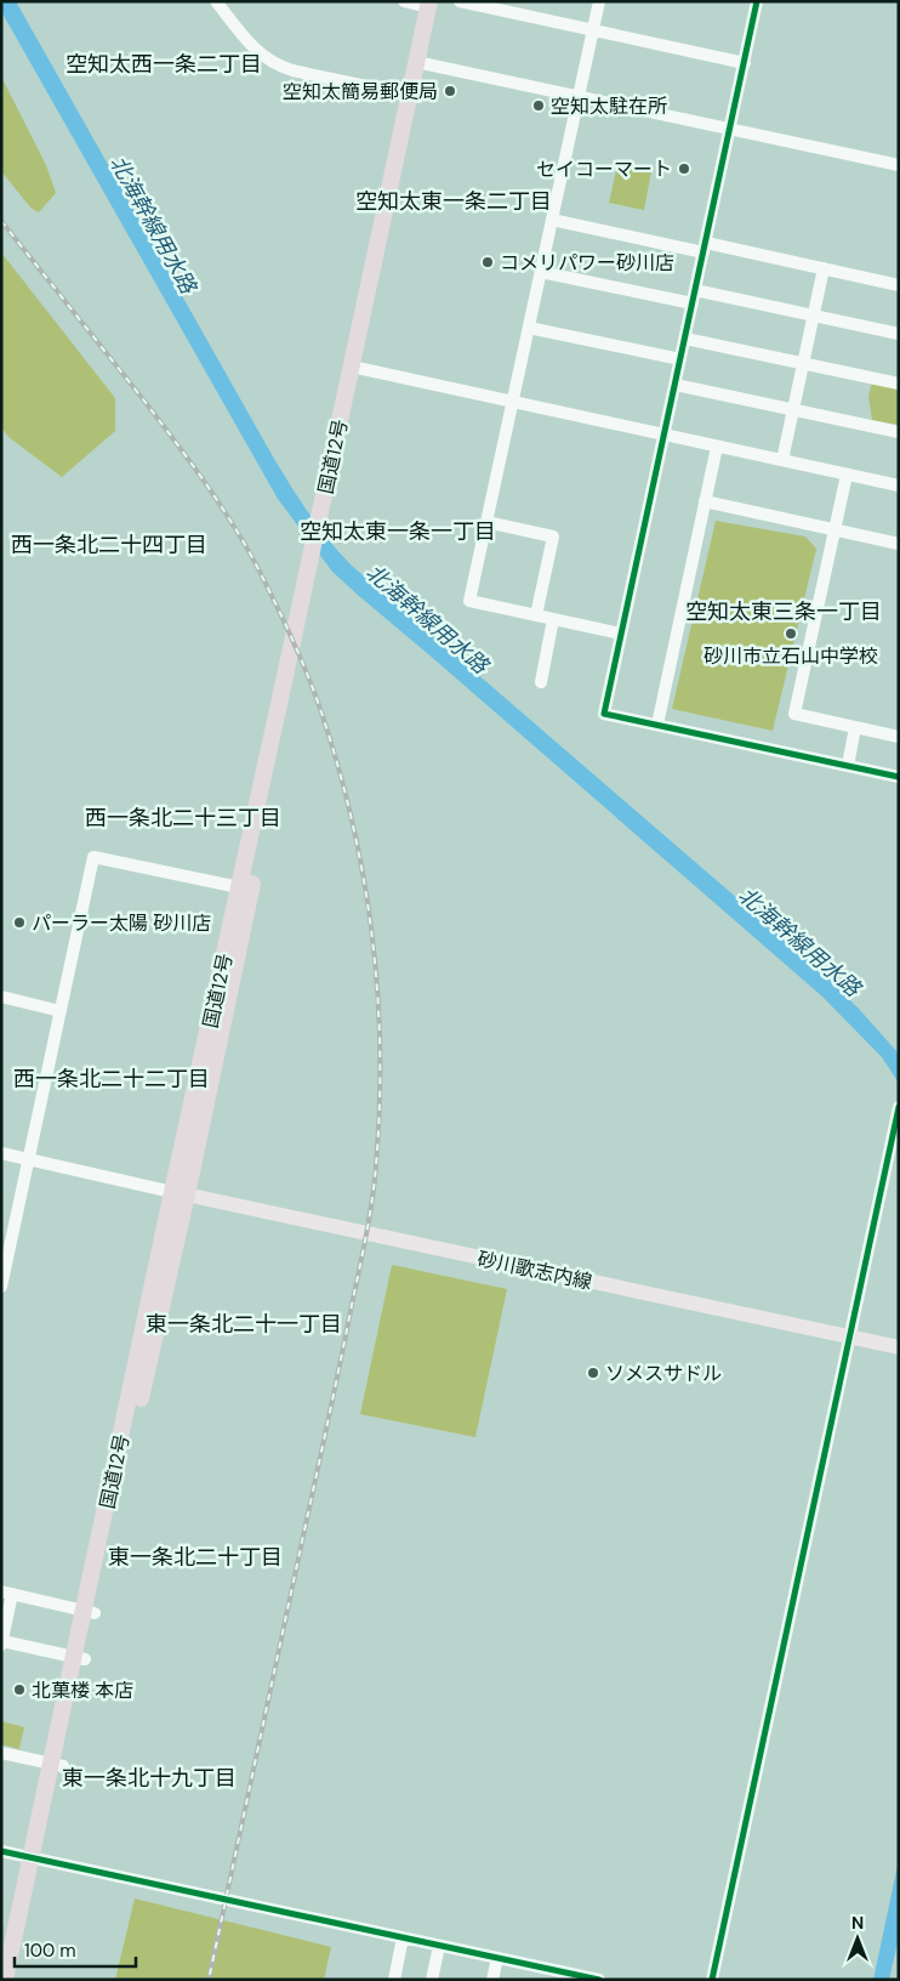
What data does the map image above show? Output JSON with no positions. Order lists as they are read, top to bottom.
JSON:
{
  "streets": {
    "highway": ["国道12号"],
    "main road": ["砂川歌志内線"]
  },
  "crossings": [
    ["国道12号", "砂川歌志内線"]
  ],
  "districts": [
    "空知太西一条二丁目",
    "空知太東一条二丁目",
    "空知太東一条一丁目",
    "西一条北二十四丁目",
    "空知太東三条一丁目",
    "西一条北二十三丁目",
    "西一条北二十二丁目",
    "東一条北二十一丁目",
    "東一条北二十丁目",
    "東一条北十九丁目"
  ],
  "water": ["北海幹線用水路"],
  "places": [
    "空知太簡易郵便局",
    "空知太駐在所",
    "セイコーマート",
    "コメリパワー砂川店",
    "砂川市立石山中学校",
    "パーラー太陽 砂川店",
    "ソメスサドル",
    "北菓楼 本店"
  ],
  "scale_bar": "100 m",
  "north": "top"
}
